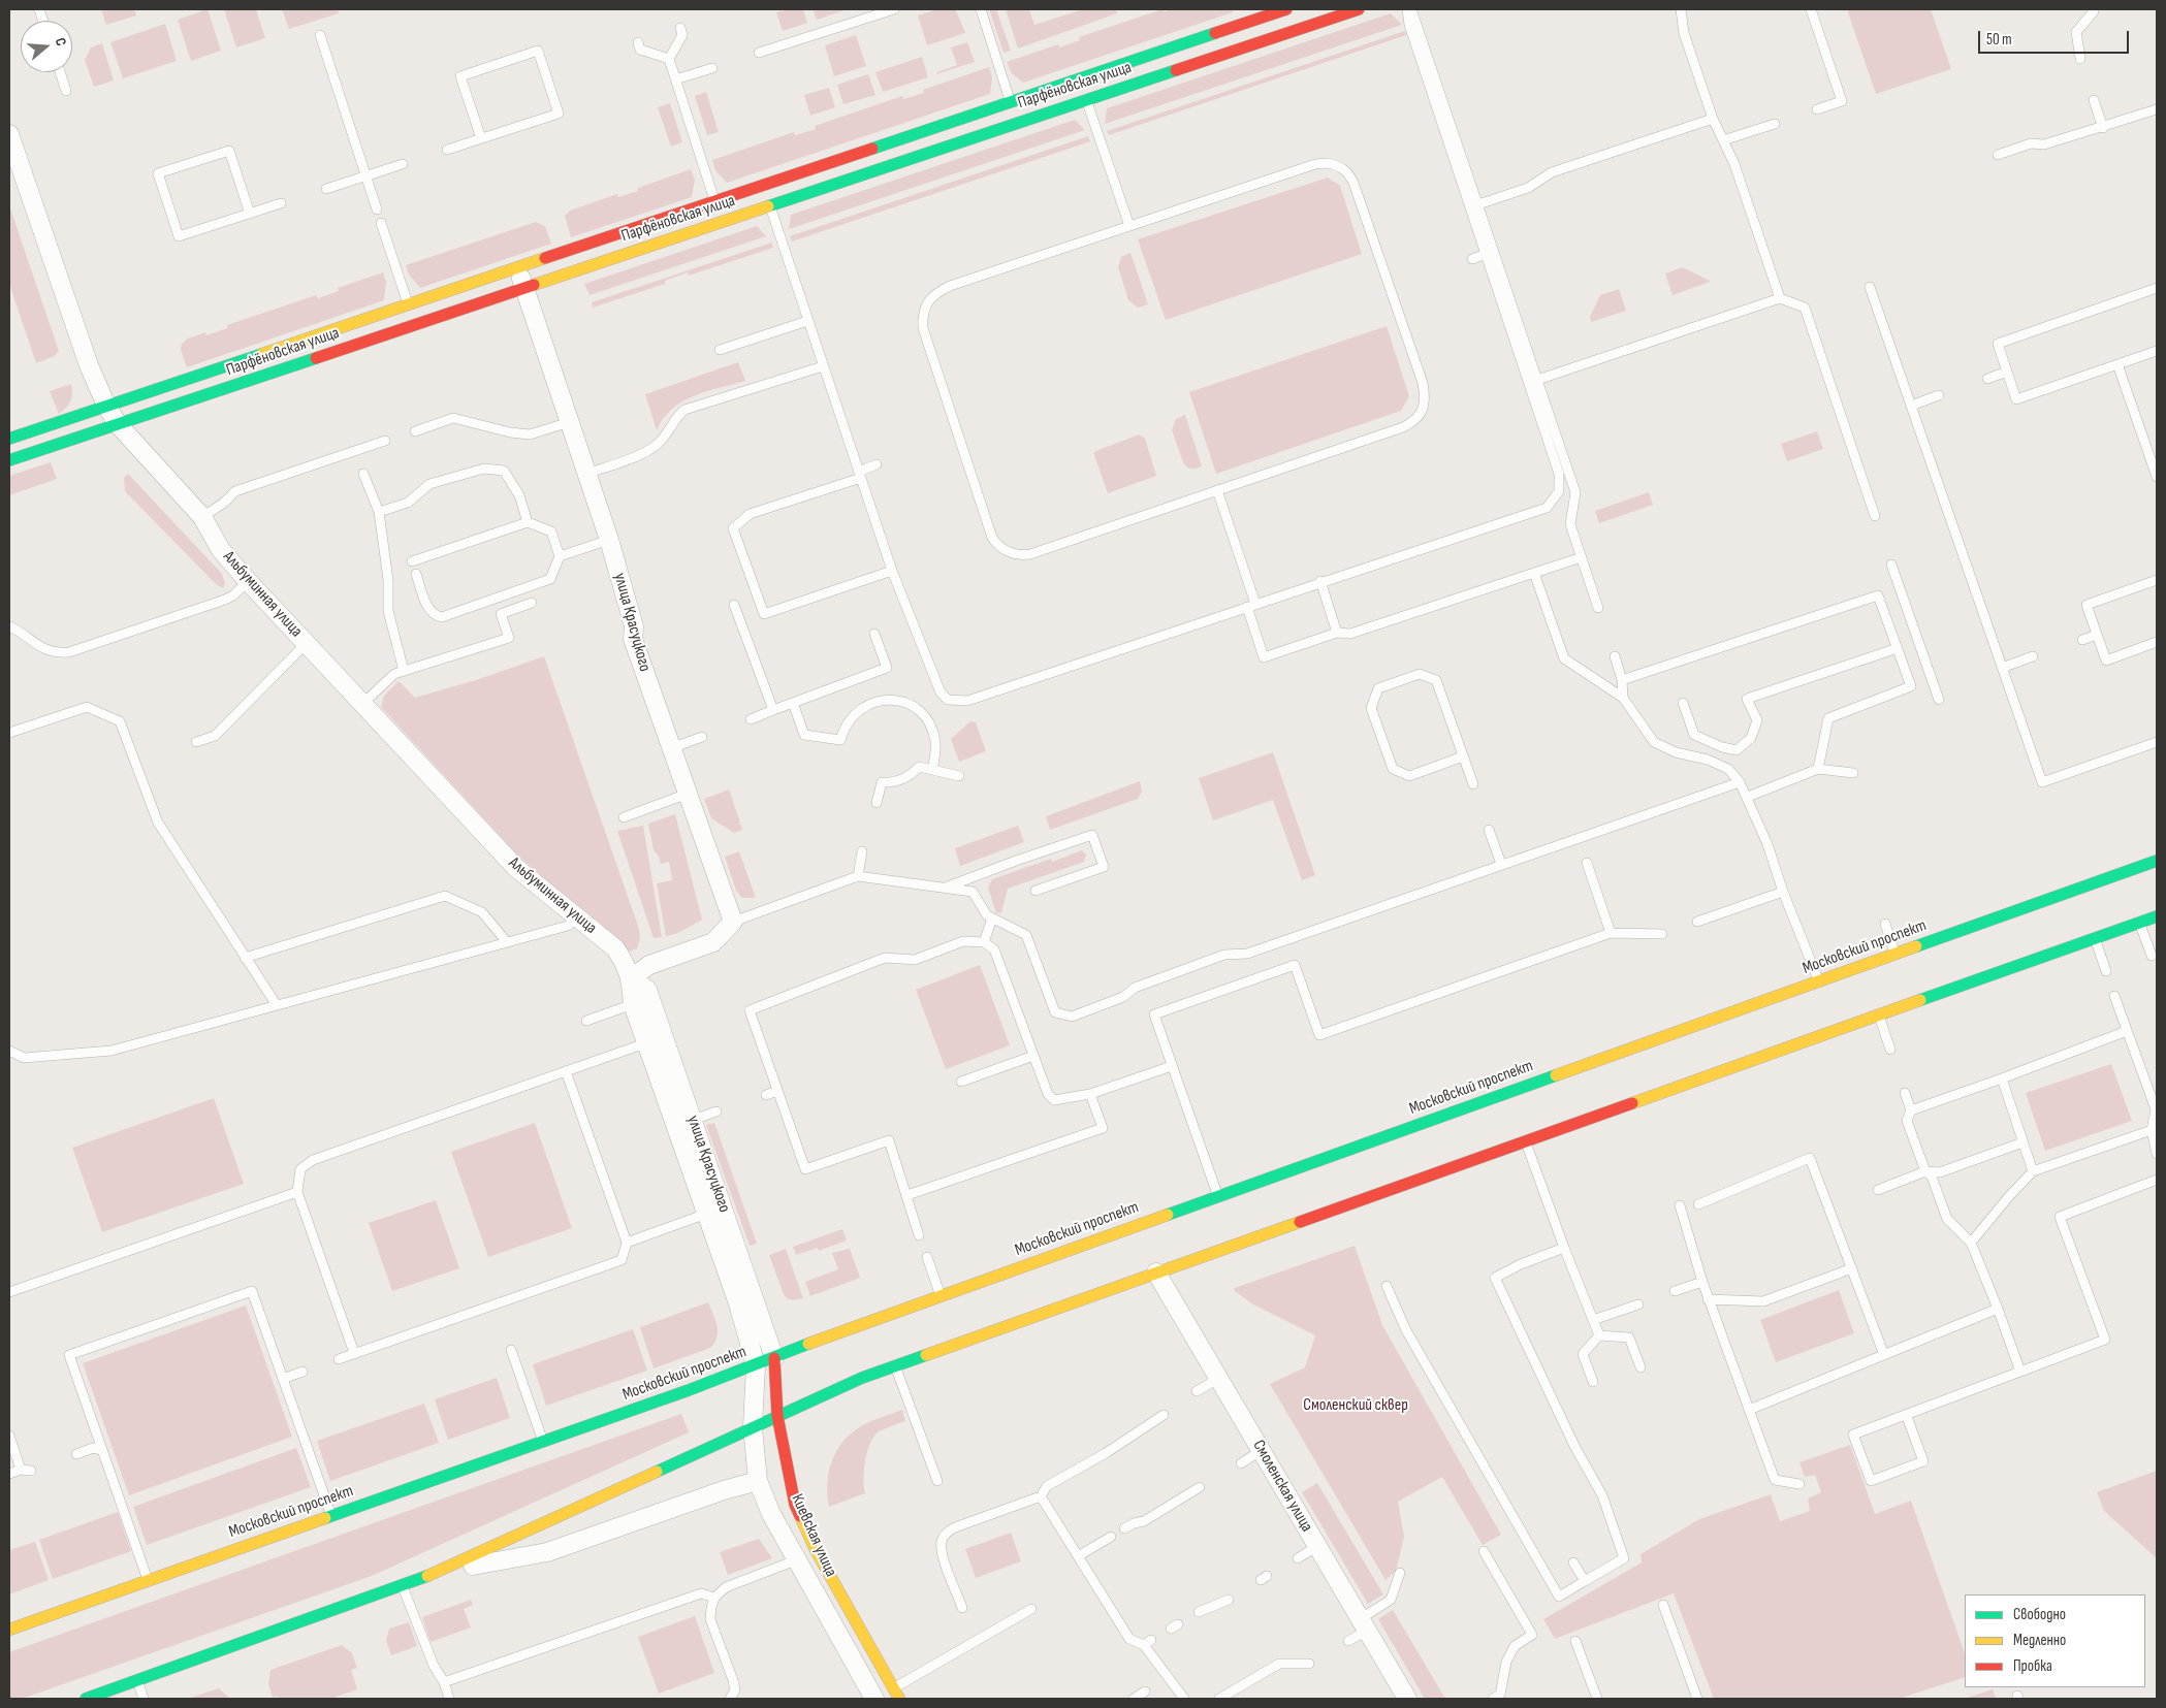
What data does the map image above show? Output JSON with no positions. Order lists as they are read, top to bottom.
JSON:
{
  "streets": {
    "main road": ["Парфёновская улица", "Московский проспект", "Киевская улица"],
    "street": ["Альбуминная улица", "улица Красуцкого", "Смоленская улица"]
  },
  "crossings": [
    ["Парфёновская улица", "Альбуминная улица"],
    ["Парфёновская улица", "улица Красуцкого"],
    ["Альбуминная улица", "улица Красуцкого"],
    ["улица Красуцкого", "Московский проспект"],
    ["улица Красуцкого", "Киевская улица"],
    ["Московский проспект", "Киевская улица"]
  ],
  "parks": ["Смоленский сквер"],
  "legend": ["Свободно", "Медленно", "Пробка"],
  "scale_bar": "50 m",
  "north": "right"
}
